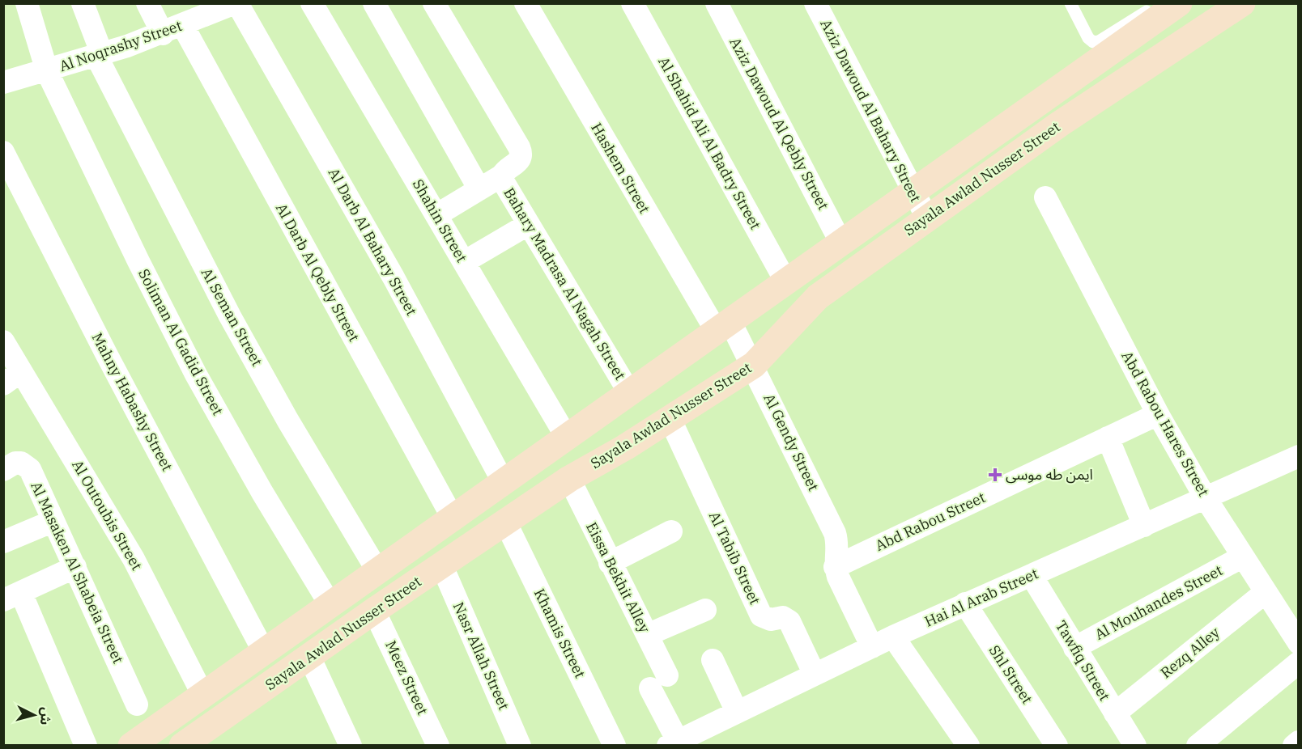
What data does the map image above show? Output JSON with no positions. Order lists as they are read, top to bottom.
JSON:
{
  "streets": {
    "main road": ["Sayala Awlad Nusser Street"],
    "street": [
      "Al Noqrashy Street",
      "Aziz Dawoud Al Bahary Street",
      "Aziz Dawoud Al Qebly Street",
      "Al Shahid Ali Al Badry Street",
      "Hashem Street",
      "Shahin Street",
      "Al Darb Al Bahary Street",
      "Al Darb Al Qebly Street",
      "Bahary Madrasa Al Nagah Street",
      "Al Seman Street",
      "Soliman Al Gadid Street",
      "Mahny Habashy Street",
      "Abd Rabou Hares Street",
      "Al Gendy Street",
      "Al Outoubis Street",
      "Abd Rabou Street",
      "Al Tabib Street",
      "Al Masaken Al Shabeia Street",
      "Eissa Bekhit Alley",
      "Hai Al Arab Street",
      "Al Mouhandes Street",
      "Khamis Street",
      "Rezq Alley",
      "Nasr Allah Street",
      "Tawfiq Street",
      "Shl Street",
      "Meez Street"
    ]
  },
  "crossings": [
    ["Al Noqrashy Street", "Al Darb Al Bahary Street"],
    ["Al Noqrashy Street", "Al Darb Al Qebly Street"],
    ["Al Noqrashy Street", "Al Seman Street"],
    ["Al Noqrashy Street", "Soliman Al Gadid Street"],
    ["Aziz Dawoud Al Bahary Street", "Sayala Awlad Nusser Street"],
    ["Aziz Dawoud Al Qebly Street", "Sayala Awlad Nusser Street"],
    ["Al Shahid Ali Al Badry Street", "Sayala Awlad Nusser Street"],
    ["Hashem Street", "Sayala Awlad Nusser Street"],
    ["Hashem Street", "Al Gendy Street"],
    ["Sayala Awlad Nusser Street", "Shahin Street"],
    ["Sayala Awlad Nusser Street", "Al Darb Al Bahary Street"],
    ["Sayala Awlad Nusser Street", "Al Darb Al Qebly Street"],
    ["Sayala Awlad Nusser Street", "Bahary Madrasa Al Nagah Street"],
    ["Sayala Awlad Nusser Street", "Al Seman Street"],
    ["Sayala Awlad Nusser Street", "Soliman Al Gadid Street"],
    ["Sayala Awlad Nusser Street", "Mahny Habashy Street"],
    ["Sayala Awlad Nusser Street", "Al Gendy Street"],
    ["Sayala Awlad Nusser Street", "Al Outoubis Street"],
    ["Sayala Awlad Nusser Street", "Al Tabib Street"],
    ["Sayala Awlad Nusser Street", "Eissa Bekhit Alley"],
    ["Sayala Awlad Nusser Street", "Khamis Street"],
    ["Sayala Awlad Nusser Street", "Nasr Allah Street"],
    ["Sayala Awlad Nusser Street", "Meez Street"],
    ["Abd Rabou Hares Street", "Abd Rabou Street"],
    ["Abd Rabou Hares Street", "Hai Al Arab Street"],
    ["Abd Rabou Hares Street", "Al Mouhandes Street"],
    ["Abd Rabou Hares Street", "Rezq Alley"],
    ["Al Gendy Street", "Abd Rabou Street"],
    ["Al Tabib Street", "Hai Al Arab Street"],
    ["Eissa Bekhit Alley", "Hai Al Arab Street"],
    ["Hai Al Arab Street", "Tawfiq Street"],
    ["Hai Al Arab Street", "Shl Street"],
    ["Al Mouhandes Street", "Tawfiq Street"],
    ["Rezq Alley", "Tawfiq Street"]
  ],
  "places": {
    "health": ["ايمن طه موسى"]
  },
  "north": "right"
}
